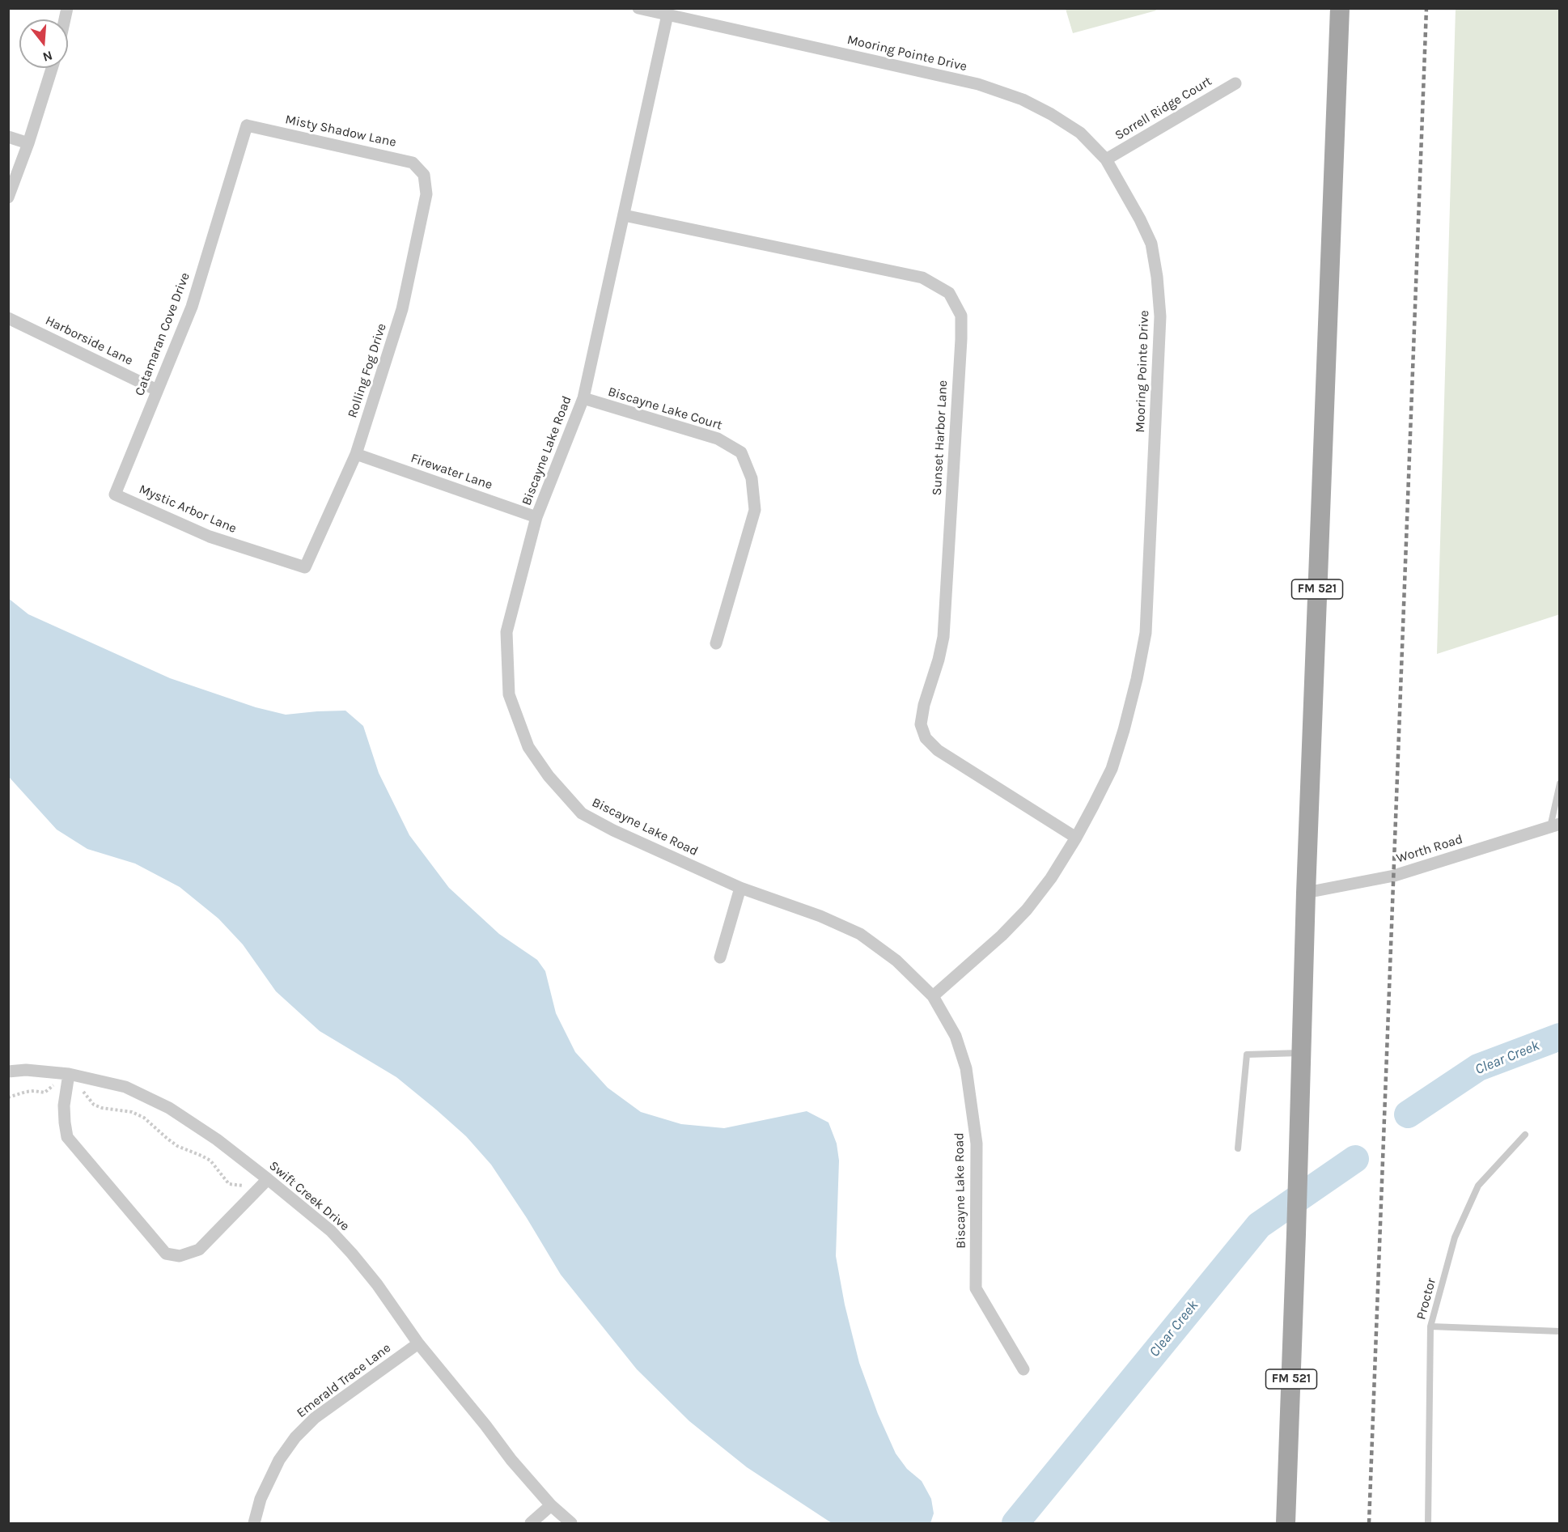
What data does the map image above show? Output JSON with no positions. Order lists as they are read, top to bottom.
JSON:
{
  "streets": {
    "main road": ["FM 521"],
    "street": [
      "Mooring Pointe Drive",
      "Sorrell Ridge Court",
      "Misty Shadow Lane",
      "Catamaran Cove Drive",
      "Harborside Lane",
      "Rolling Fog Drive",
      "Biscayne Lake Court",
      "Sunset Harbor Lane",
      "Biscayne Lake Road",
      "Firewater Lane",
      "Mystic Arbor Lane",
      "Worth Road",
      "Swift Creek Drive",
      "Emerald Trace Lane"
    ],
    "lane": ["Proctor"]
  },
  "crossings": [
    ["Mooring Pointe Drive", "Sorrell Ridge Court"],
    ["Mooring Pointe Drive", "Sunset Harbor Lane"],
    ["Mooring Pointe Drive", "Biscayne Lake Road"],
    ["Misty Shadow Lane", "Catamaran Cove Drive"],
    ["Misty Shadow Lane", "Rolling Fog Drive"],
    ["Catamaran Cove Drive", "Harborside Lane"],
    ["Catamaran Cove Drive", "Mystic Arbor Lane"],
    ["Rolling Fog Drive", "Firewater Lane"],
    ["Rolling Fog Drive", "Mystic Arbor Lane"],
    ["Biscayne Lake Court", "Biscayne Lake Road"],
    ["Sunset Harbor Lane", "Biscayne Lake Road"],
    ["Biscayne Lake Road", "Firewater Lane"],
    ["FM 521", "Worth Road"],
    ["Swift Creek Drive", "Emerald Trace Lane"]
  ],
  "water": ["Clear Creek"],
  "north": "bottom"
}
